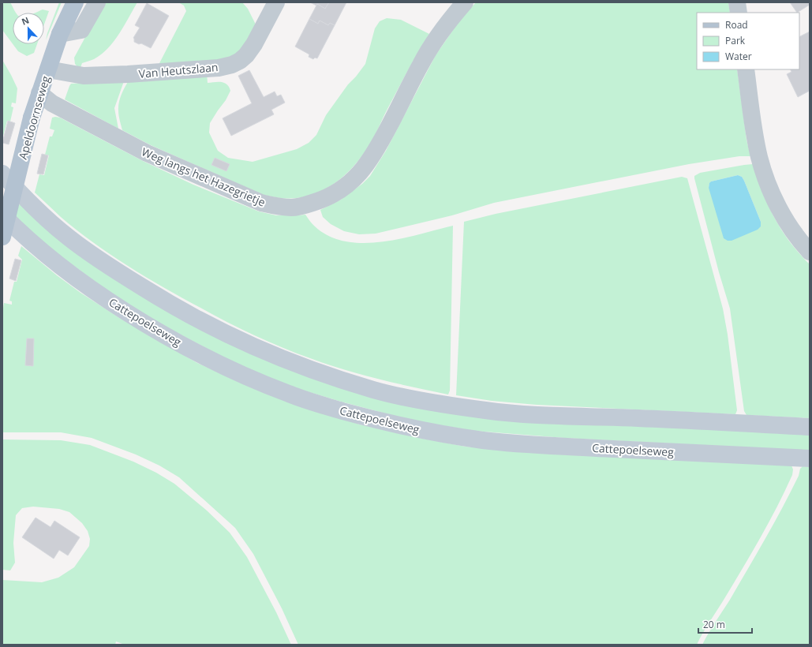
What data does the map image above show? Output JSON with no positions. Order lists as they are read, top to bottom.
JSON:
{
  "streets": {
    "main road": ["Apeldoornseweg"],
    "street": ["Van Heutszlaan", "Weg langs het Hazegrietje", "Cattepoelseweg"]
  },
  "crossings": [
    ["Van Heutszlaan", "Apeldoornseweg"],
    ["Apeldoornseweg", "Weg langs het Hazegrietje"]
  ],
  "legend": ["Road", "Park", "Water"],
  "scale_bar": "20 m",
  "north": "top"
}
